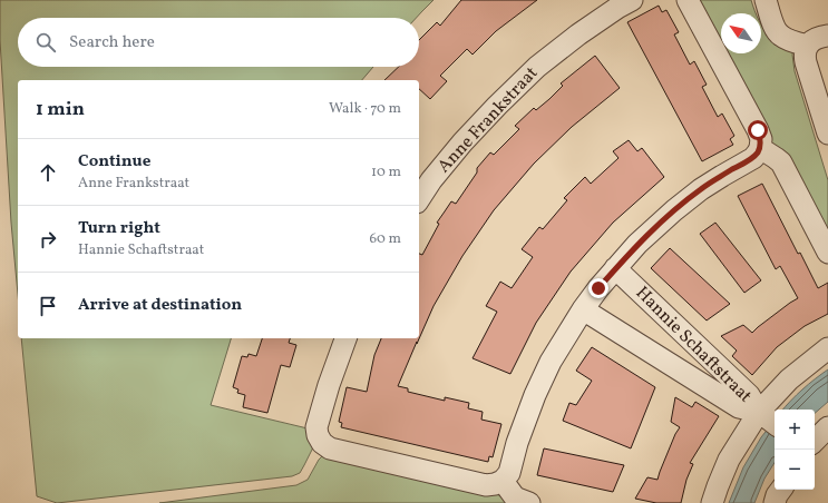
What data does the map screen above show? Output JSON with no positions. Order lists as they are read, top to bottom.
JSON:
{
  "streets": {
    "street": ["Anne Frankstraat", "Hannie Schaftstraat"]
  },
  "north": "top left",
  "page": {
    "search": "Search here",
    "heading": ["1 min", "Walk · 70 m"],
    "list": [
      ["Continue", "Anne Frankstraat", "10 m"],
      ["Turn right", "Hannie Schaftstraat", "60 m"],
      "Arrive at destination"
    ],
    "map_buttons": ["+", "−"]
  }
}
